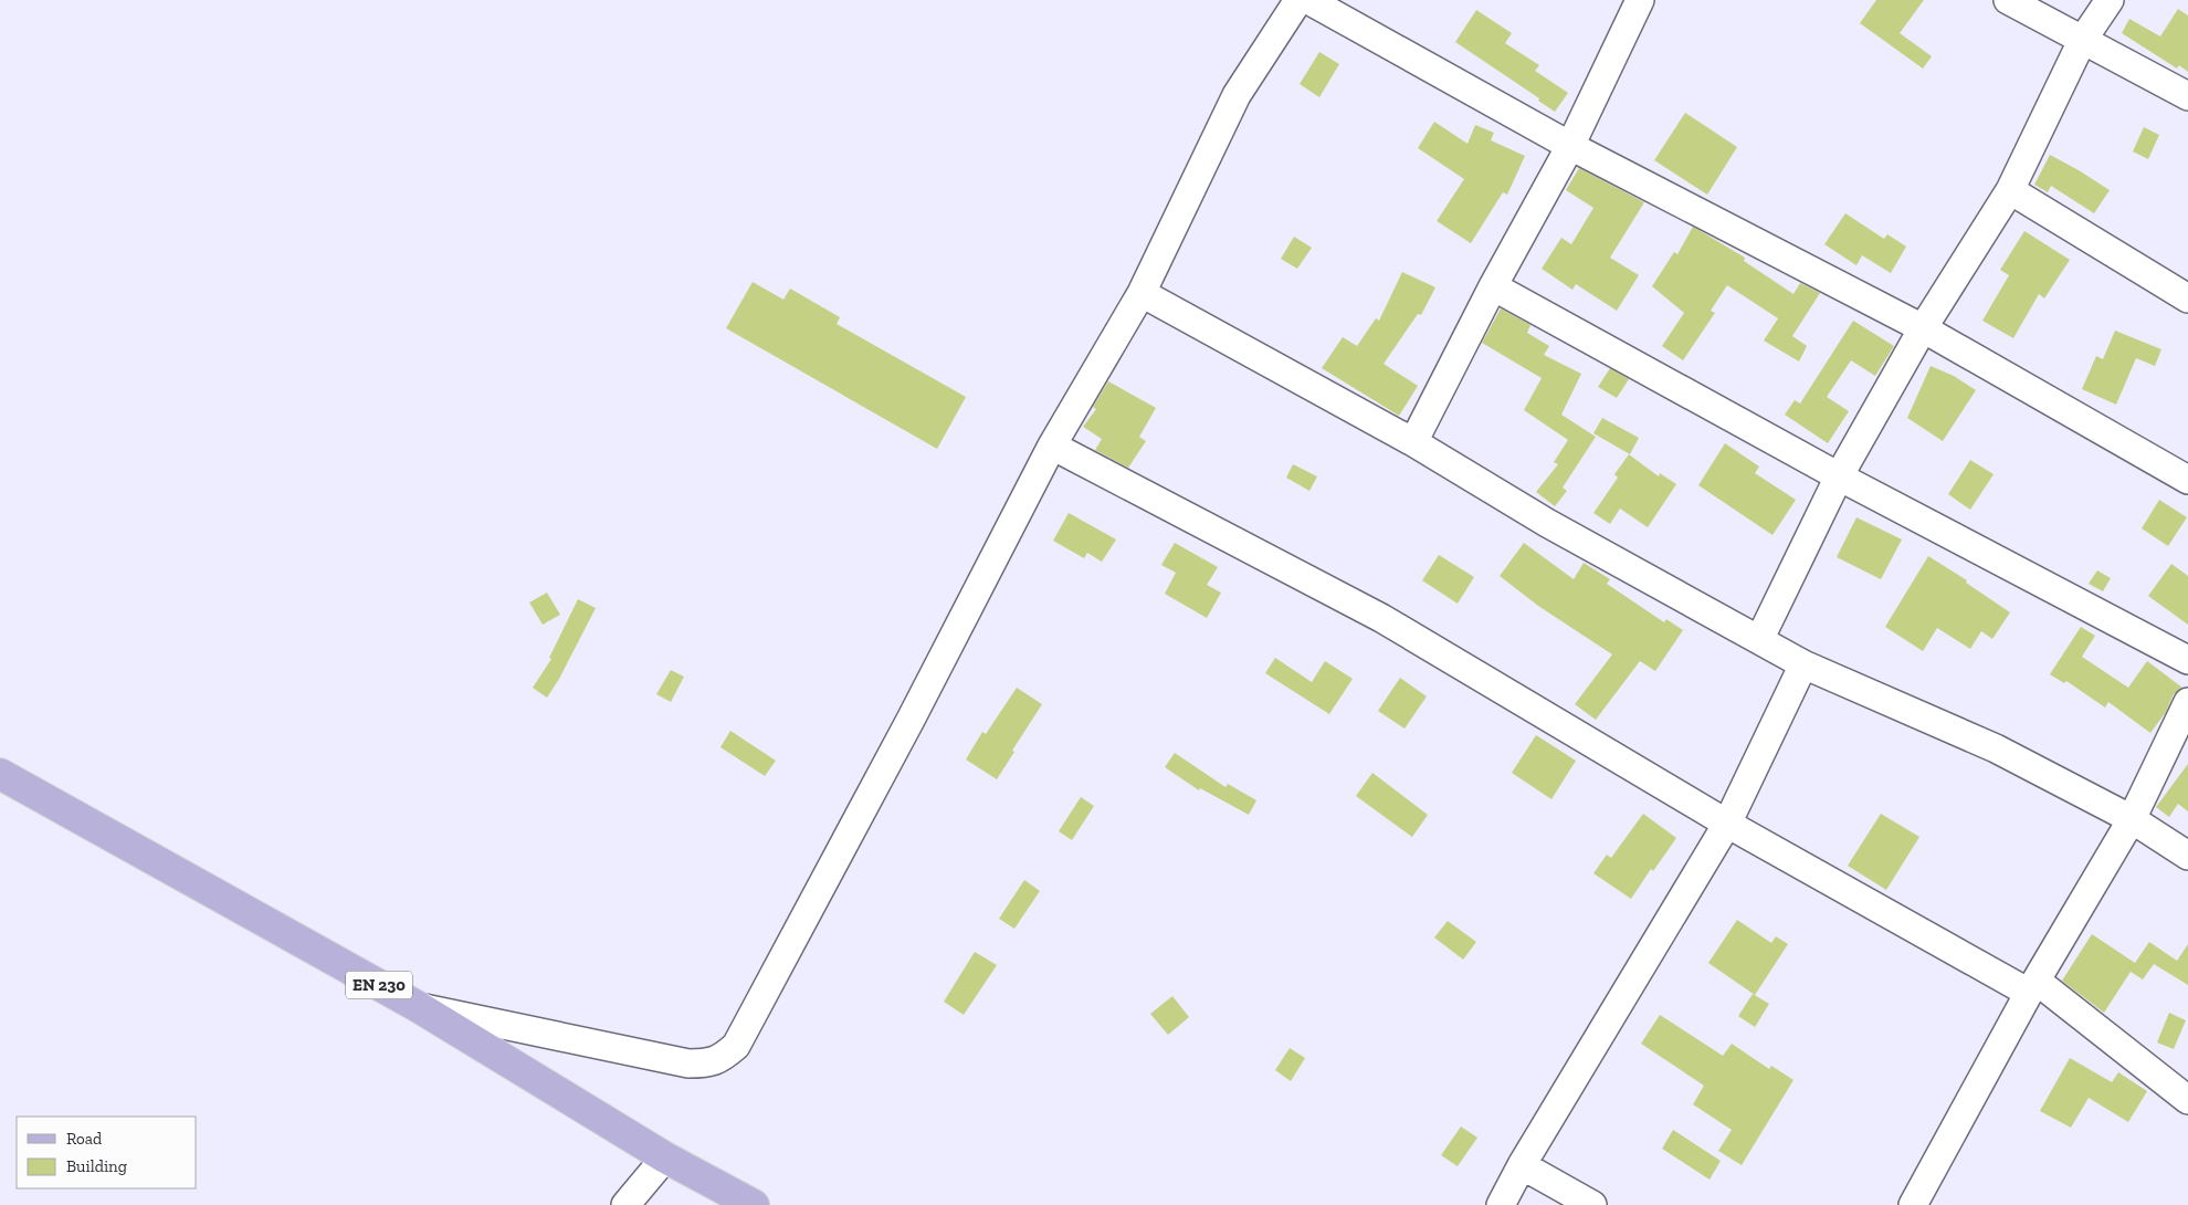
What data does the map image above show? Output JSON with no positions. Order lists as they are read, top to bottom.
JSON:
{
  "streets": {
    "main road": ["EN 230"]
  },
  "legend": ["Road", "Building"]
}
